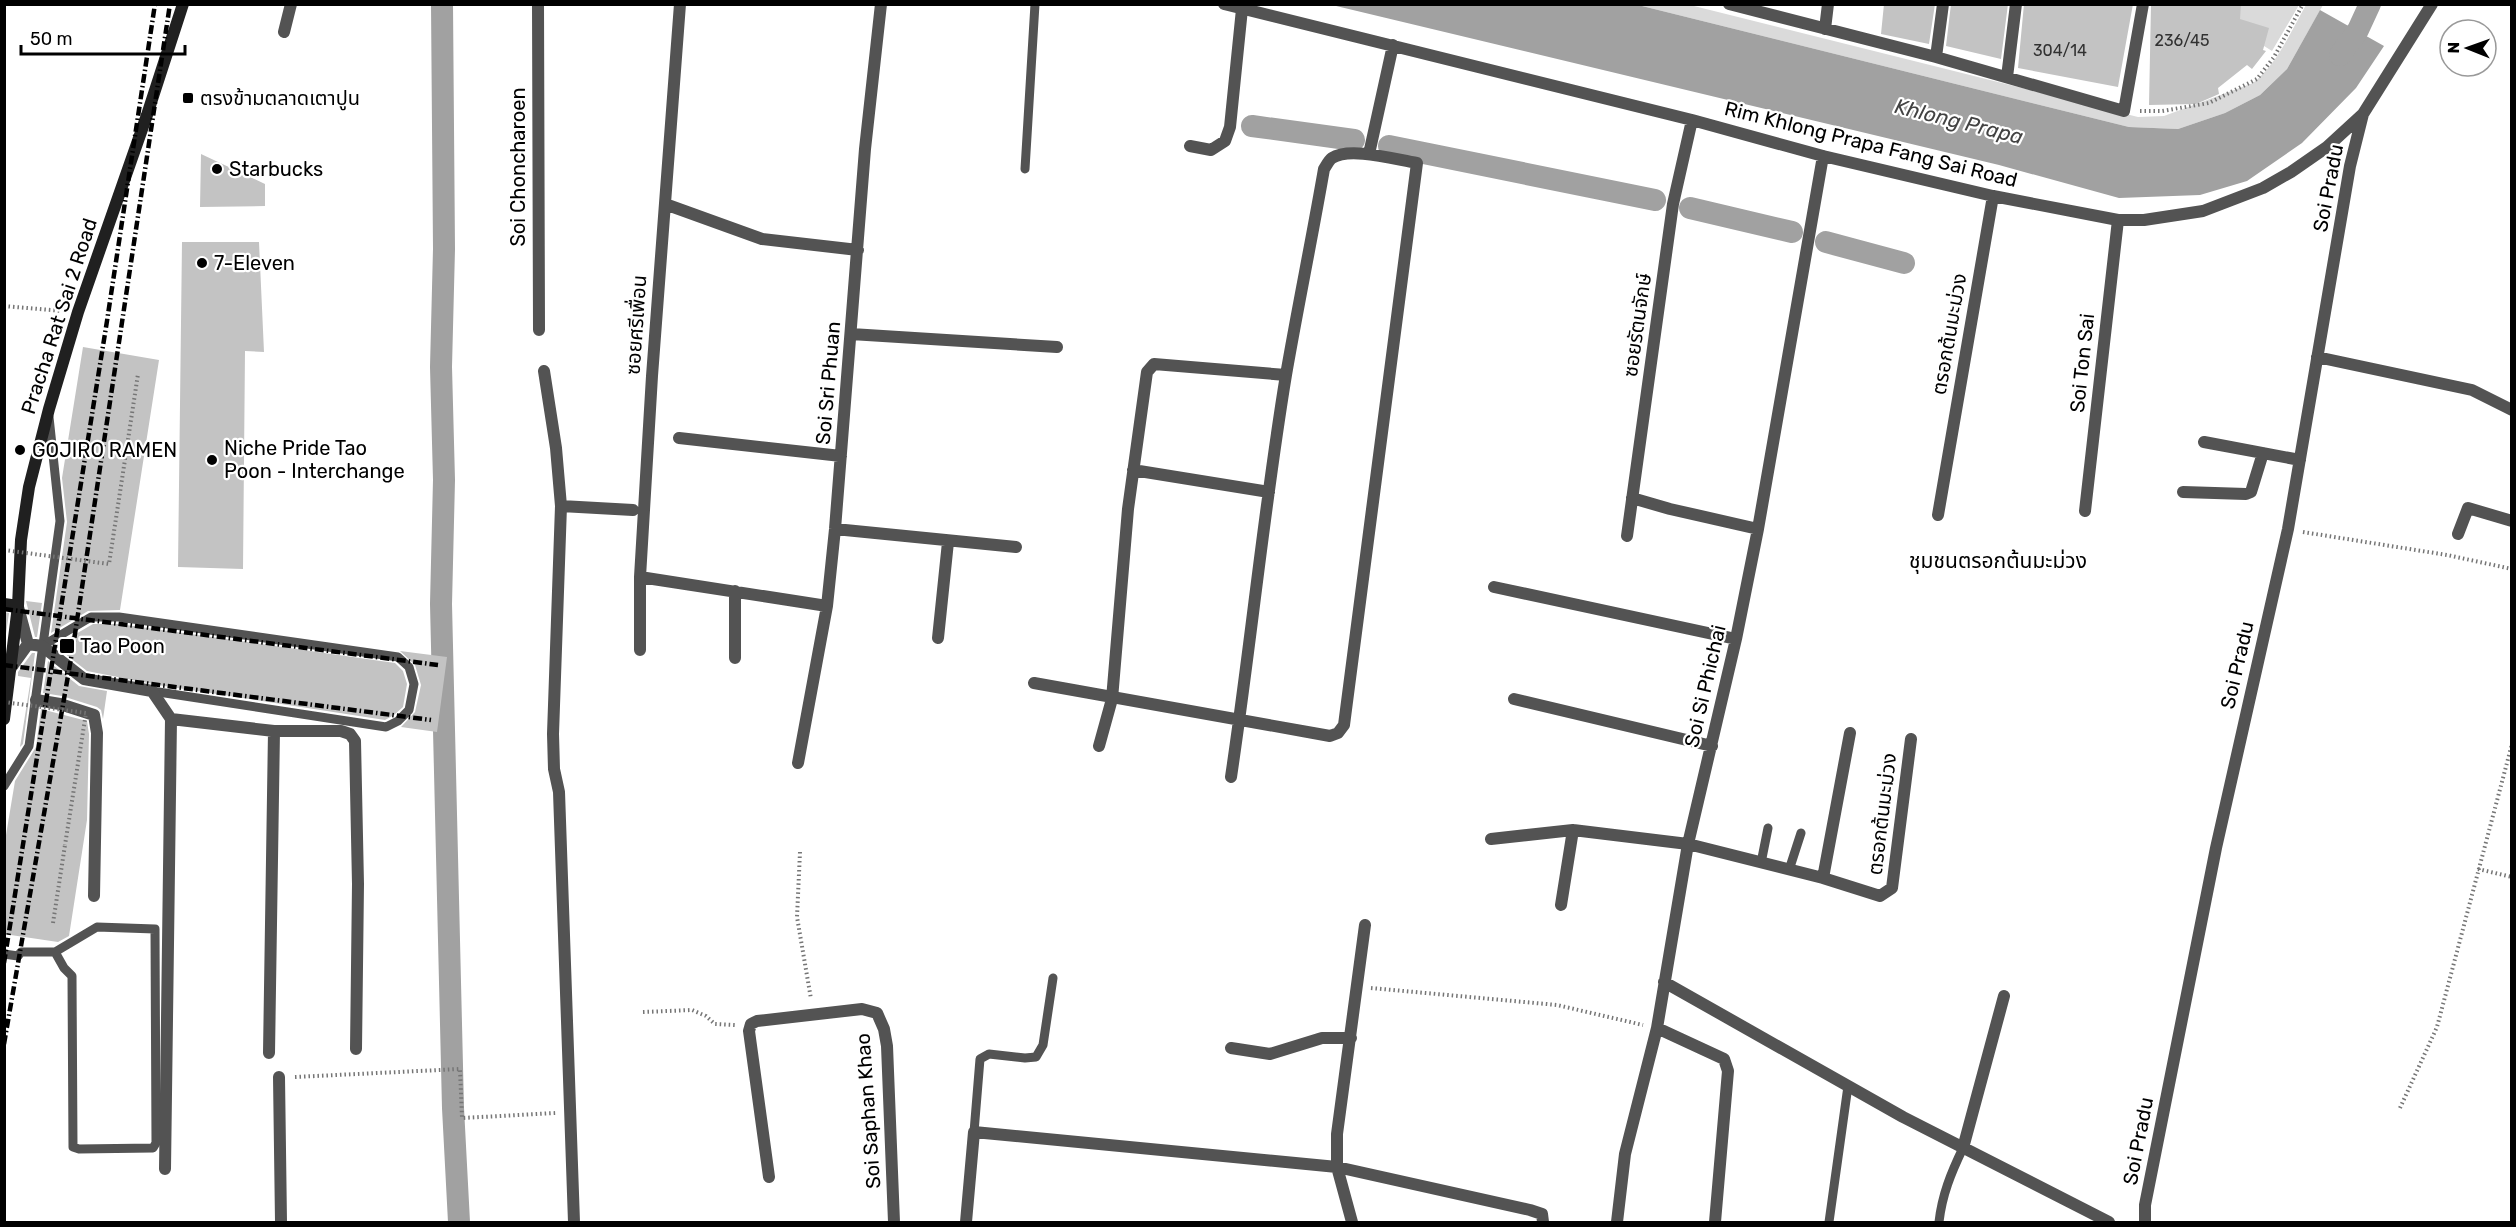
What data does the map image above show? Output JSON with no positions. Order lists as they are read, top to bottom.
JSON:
{
  "streets": {
    "main road": ["Pracha Rat Sai 2 Road"],
    "street": [
      "Rim Khlong Prapa Fang Sai Road",
      "Soi Choncharoen",
      "Soi Pradu",
      "ซอยศรีเพื่อน",
      "ซอยรัตนจักษ์",
      "ตรอกต้นมะม่วง",
      "Soi Ton Sai",
      "Soi Sri Phuan",
      "Soi Si Phichai",
      "Soi Saphan Khao"
    ]
  },
  "crossings": [
    ["Rim Khlong Prapa Fang Sai Road", "Soi Pradu"],
    ["Rim Khlong Prapa Fang Sai Road", "ซอยรัตนจักษ์"],
    ["Rim Khlong Prapa Fang Sai Road", "ตรอกต้นมะม่วง"],
    ["Rim Khlong Prapa Fang Sai Road", "Soi Ton Sai"],
    ["Rim Khlong Prapa Fang Sai Road", "Soi Si Phichai"]
  ],
  "districts": ["ชุมชนตรอกต้นมะม่วง"],
  "water": ["Khlong Prapa"],
  "places": {
    "transit": ["ตรงข้ามตลาดเตาปูน", "Tao Poon"],
    "other": [
      "Starbucks",
      "7-Eleven",
      "GOJIRO RAMEN",
      "Niche Pride Tao Poon - Interchange"
    ]
  },
  "house_numbers": ["236/45", "304/14"],
  "scale_bar": "50 m",
  "north": "left"
}
